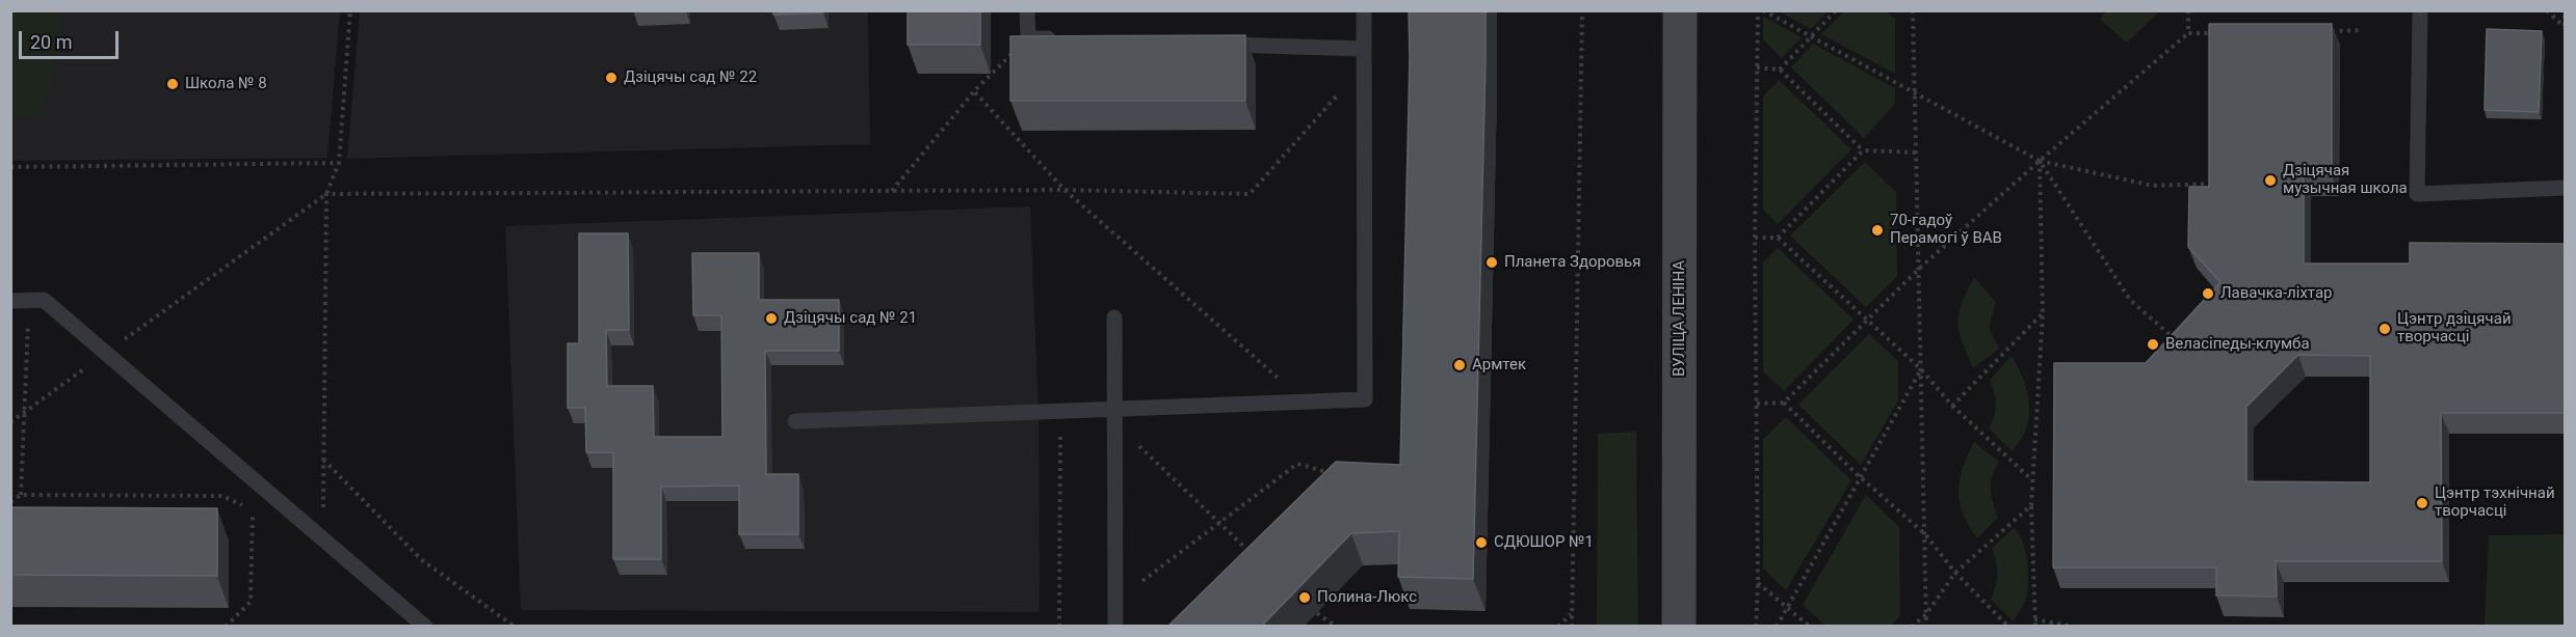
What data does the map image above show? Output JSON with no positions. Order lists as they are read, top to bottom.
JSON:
{
  "streets": {
    "main road": ["ВУЛІЦА ЛЕНІНА"]
  },
  "places": [
    "Дзіцячы сад № 22",
    "Школа № 8",
    "Дзіцячая музычная школа",
    "70-гадоў Перамогі ў ВАВ",
    "Планета Здоровья",
    "Лавачка-ліхтар",
    "Дзіцячы сад № 21",
    "Цэнтр дзіцячай творчасці",
    "Веласіпеды-клумба",
    "Армтек",
    "Цэнтр тэхнічнай творчасці",
    "СДЮШОР №1",
    "Полина-Люкс"
  ],
  "scale_bar": "20 m"
}
